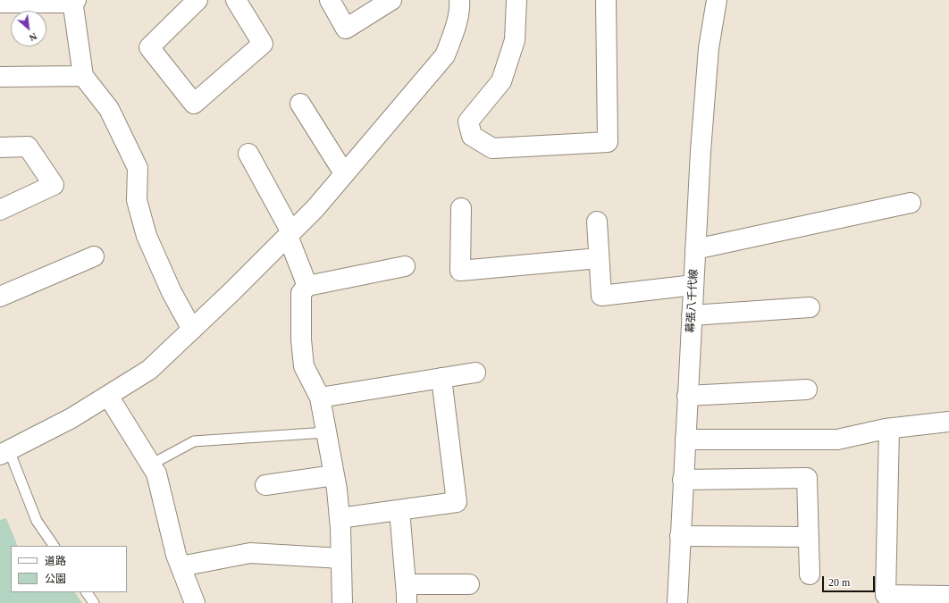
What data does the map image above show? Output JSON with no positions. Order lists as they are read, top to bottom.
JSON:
{
  "streets": {
    "street": ["幕張八千代線"]
  },
  "legend": ["道路", "公園"],
  "scale_bar": "20 m",
  "north": "bottom right"
}
